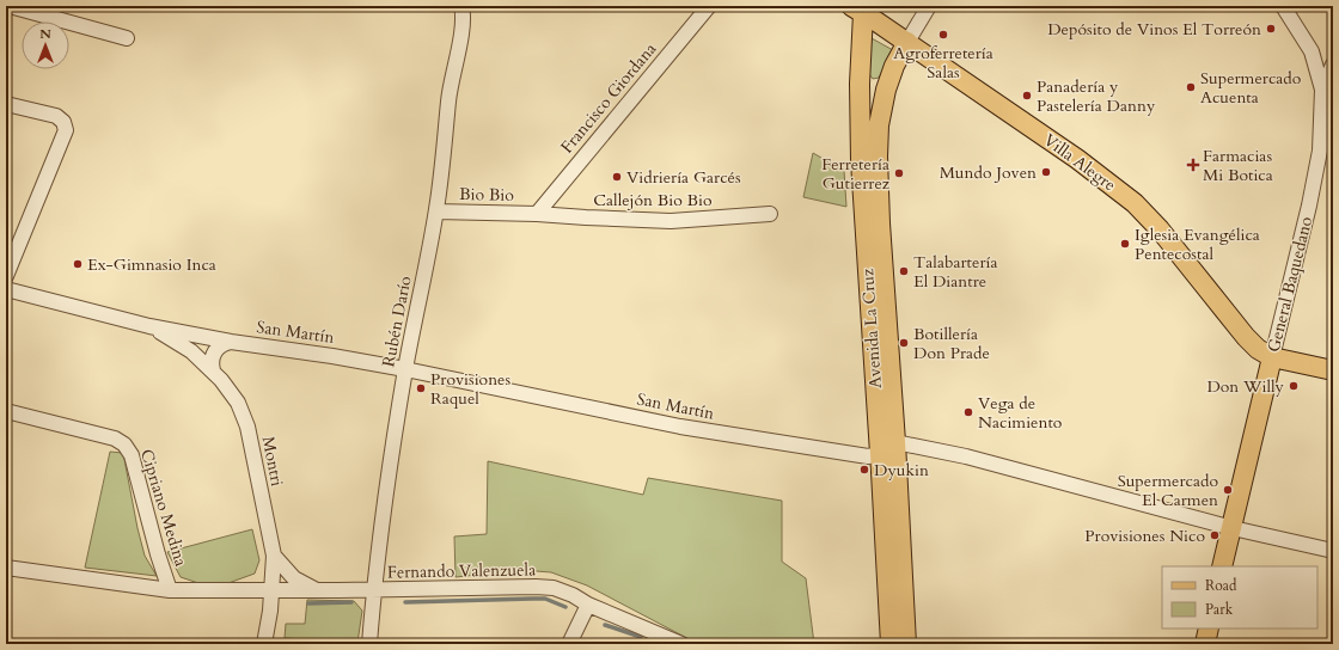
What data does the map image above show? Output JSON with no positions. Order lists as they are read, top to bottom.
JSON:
{
  "streets": {
    "main road": ["Villa Alegre", "General Baquedano", "Avenida La Cruz"],
    "street": [
      "Francisco Giordana",
      "Bio Bio",
      "Callejón Bio Bio",
      "Rubén Darío",
      "San Martín",
      "Montri",
      "Cipriano Medina",
      "Fernando Valenzuela"
    ]
  },
  "crossings": [
    ["Francisco Giordana", "Bio Bio"],
    ["Francisco Giordana", "Callejón Bio Bio"],
    ["Villa Alegre", "General Baquedano"],
    ["Villa Alegre", "Avenida La Cruz"],
    ["Bio Bio", "Callejón Bio Bio"],
    ["Bio Bio", "Rubén Darío"],
    ["Rubén Darío", "San Martín"],
    ["Rubén Darío", "Fernando Valenzuela"],
    ["Avenida La Cruz", "San Martín"],
    ["San Martín", "Montri"],
    ["Montri", "Fernando Valenzuela"],
    ["Cipriano Medina", "Fernando Valenzuela"]
  ],
  "places": {
    "other": [
      "Depósito de Vinos El Torreón",
      "Agroferretería Salas",
      "Supermercado Acuenta",
      "Panadería y Pastelería Danny",
      "Mundo Joven",
      "Ferretería Gutierrez",
      "Vidriería Garcés",
      "Iglesia Evangélica Pentecostal",
      "Ex-Gimnasio Inca",
      "Talabartería El Diantre",
      "Botillería Don Prade",
      "Don Willy",
      "Provisiones Raquel",
      "Vega de Nacimiento",
      "Dyukin",
      "Supermercado El Carmen",
      "Provisiones Nico"
    ],
    "health": ["Farmacias Mi Botica"]
  },
  "legend": ["Road", "Park"],
  "north": "top"
}
